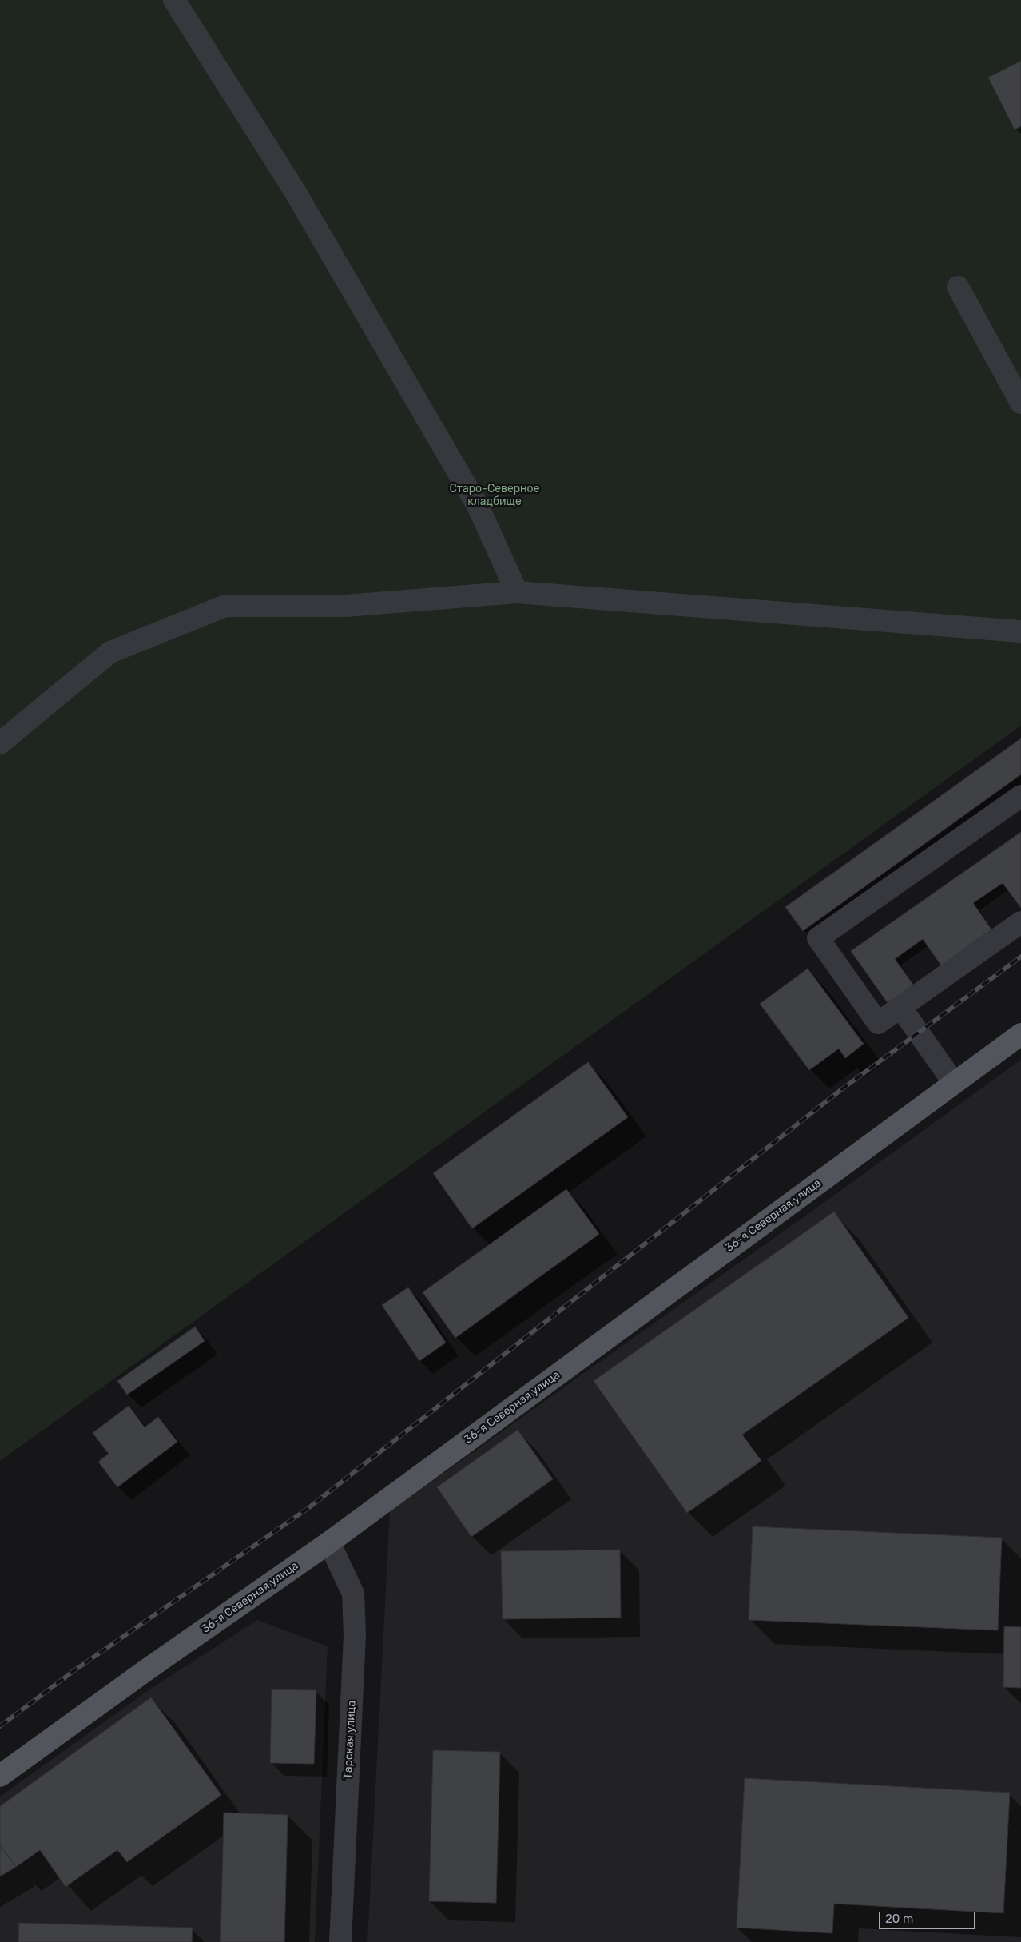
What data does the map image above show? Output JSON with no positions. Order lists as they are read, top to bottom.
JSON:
{
  "streets": {
    "main road": ["36-я Северная улица"],
    "street": ["Тарская улица"]
  },
  "crossings": [
    ["36-я Северная улица", "Тарская улица"]
  ],
  "parks": ["Старо-Северное кладбище"],
  "scale_bar": "20 m"
}
